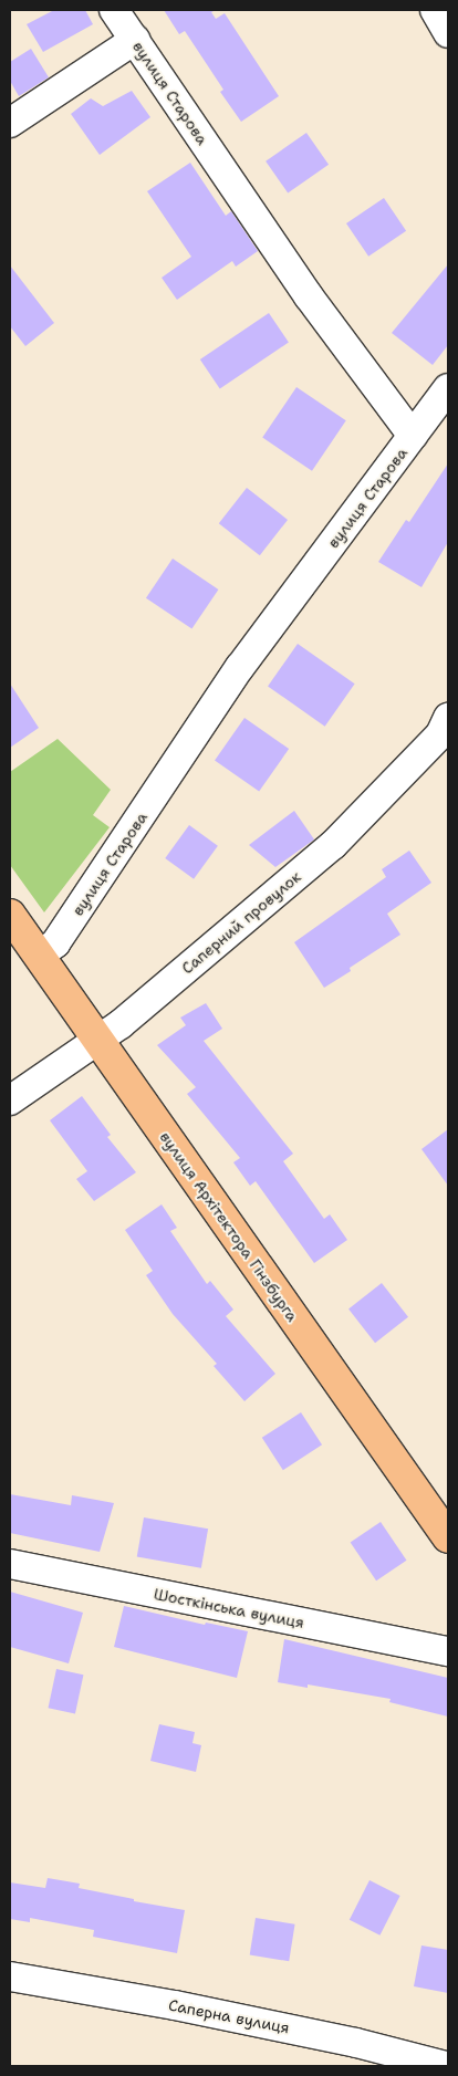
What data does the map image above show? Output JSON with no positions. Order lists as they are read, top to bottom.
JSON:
{
  "streets": {
    "main road": ["вулиця Архітектора Гінзбурга"],
    "street": [
      "вулиця Старова",
      "Саперний провулок",
      "Шосткінська вулиця",
      "Саперна вулиця"
    ]
  },
  "crossings": [
    ["вулиця Старова", "вулиця Архітектора Гінзбурга"],
    ["Саперний провулок", "вулиця Архітектора Гінзбурга"]
  ]
}
